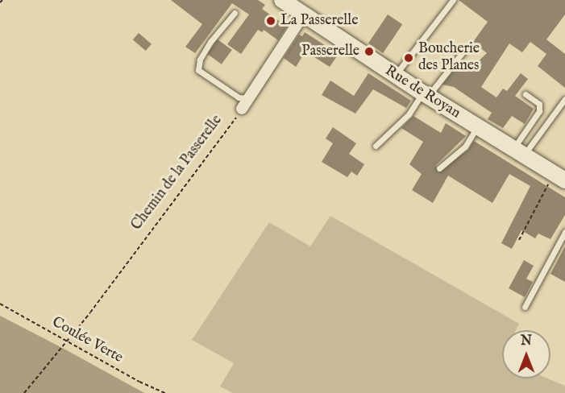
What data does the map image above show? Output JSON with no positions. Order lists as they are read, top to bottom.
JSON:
{
  "streets": {
    "main road": ["Rue de Royan"],
    "street": ["Chemin de la Passerelle"],
    "path": ["Coulée Verte"]
  },
  "crossings": [
    ["Rue de Royan", "Chemin de la Passerelle"],
    ["Chemin de la Passerelle", "Coulée Verte"]
  ],
  "places": ["La Passerelle", "Passerelle", "Boucherie des Planes"],
  "north": "top"
}
